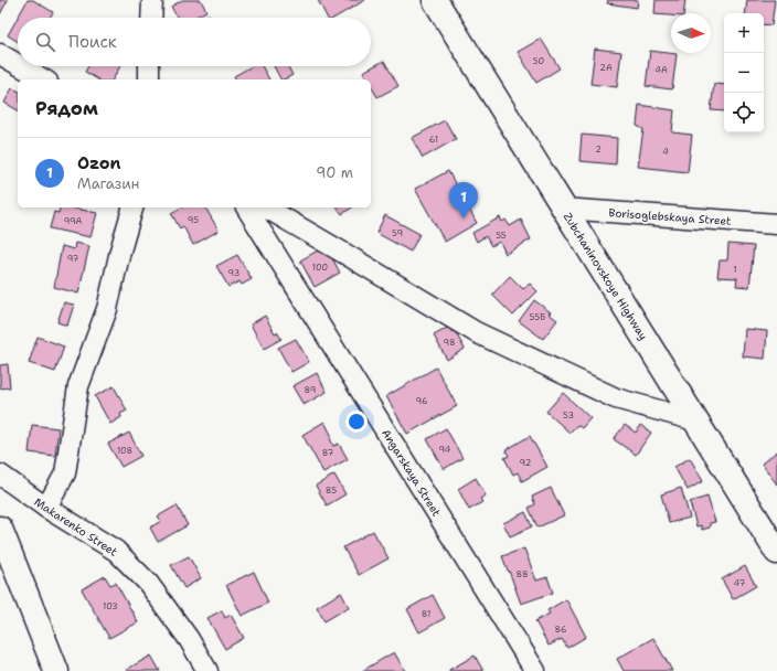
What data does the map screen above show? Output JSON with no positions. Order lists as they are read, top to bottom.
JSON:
{
  "streets": {
    "main road": ["Zubchaninovskoye Highway"],
    "street": ["Borisoglebskaya Street", "Angarskaya Street", "Makarenko Street"]
  },
  "crossings": [
    ["Borisoglebskaya Street", "Zubchaninovskoye Highway"]
  ],
  "house_numbers": [
    "50",
    "2А",
    "4А",
    "61",
    "2",
    "4",
    "95",
    "99А",
    "59",
    "55",
    "97",
    "100",
    "1",
    "93",
    "55Б",
    "98",
    "89",
    "96",
    "53",
    "94",
    "108",
    "87",
    "92",
    "85",
    "88",
    "47",
    "103",
    "81",
    "86"
  ],
  "north": "right",
  "page": {
    "map_buttons": ["+", "−"],
    "search": "Поиск",
    "heading": "Рядом",
    "list": [
      {
        "mark": "1",
        "name": "Ozon",
        "note": "Магазин",
        "value": "90 m"
      }
    ],
    "pins": "1"
  }
}
